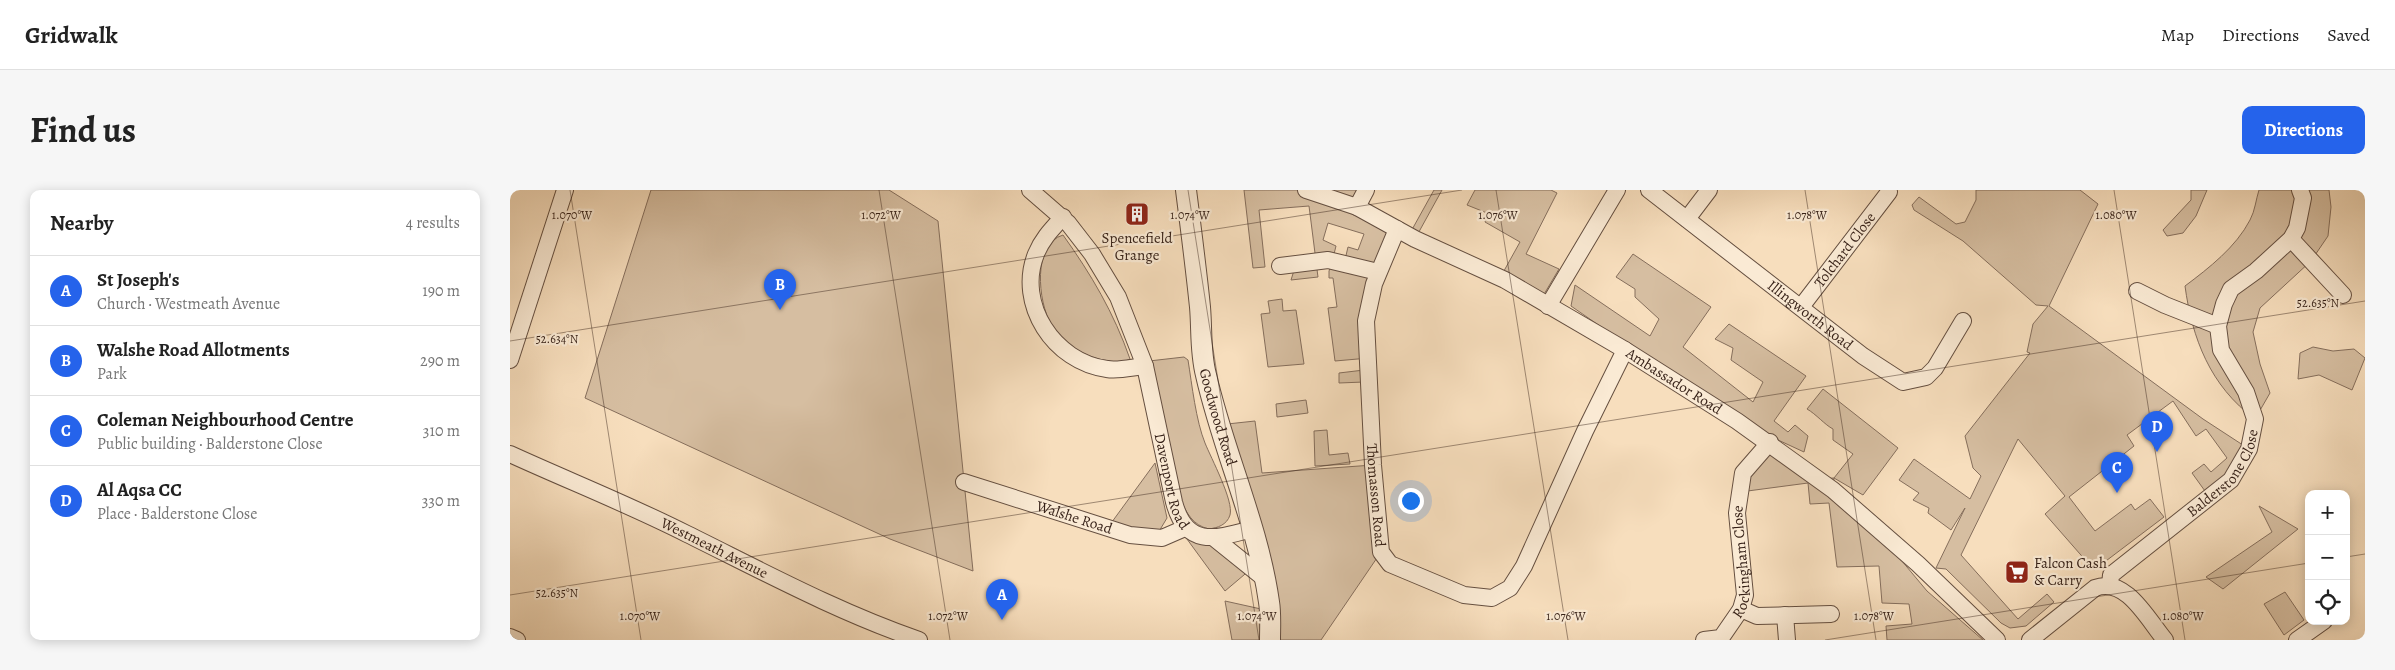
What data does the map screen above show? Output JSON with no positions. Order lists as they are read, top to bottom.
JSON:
{
  "streets": {
    "street": [
      "Tolchard Close",
      "Illingworth Road",
      "Ambassador Road",
      "Goodwood Road",
      "Balderstone Close",
      "Davenport Road",
      "Thomasson Road",
      "Walshe Road",
      "Westmeath Avenue",
      "Rockingham Close"
    ]
  },
  "crossings": [
    ["Tolchard Close", "Illingworth Road"],
    ["Ambassador Road", "Thomasson Road"],
    ["Ambassador Road", "Rockingham Close"],
    ["Goodwood Road", "Davenport Road"],
    ["Davenport Road", "Walshe Road"]
  ],
  "places": {
    "building": ["Spencefield Grange"],
    "supermarket": ["Falcon Cash & Carry"]
  },
  "page": {
    "header": "Gridwalk",
    "nav": ["Map", "Directions", "Saved"],
    "title": "Find us",
    "buttons": "Directions",
    "heading": ["Nearby", "4 results"],
    "list": [
      {
        "mark": "A",
        "name": "St Joseph's",
        "note": "Church · Westmeath Avenue",
        "value": "190 m"
      },
      {
        "mark": "B",
        "name": "Walshe Road Allotments",
        "note": "Park",
        "value": "290 m"
      },
      {
        "mark": "C",
        "name": "Coleman Neighbourhood Centre",
        "note": "Public building · Balderstone Close",
        "value": "310 m"
      },
      {
        "mark": "D",
        "name": "Al Aqsa CC",
        "note": "Place · Balderstone Close",
        "value": "330 m"
      }
    ],
    "pins": [
      "B",
      "D",
      "C",
      "A"
    ],
    "map_buttons": ["+", "−"]
  },
  "coordinates": [
    "1.070°W",
    "1.072°W",
    "1.076°W",
    "1.078°W",
    "1.074°W",
    "1.080°W",
    "52.635°N",
    "52.634°N"
  ]
}
